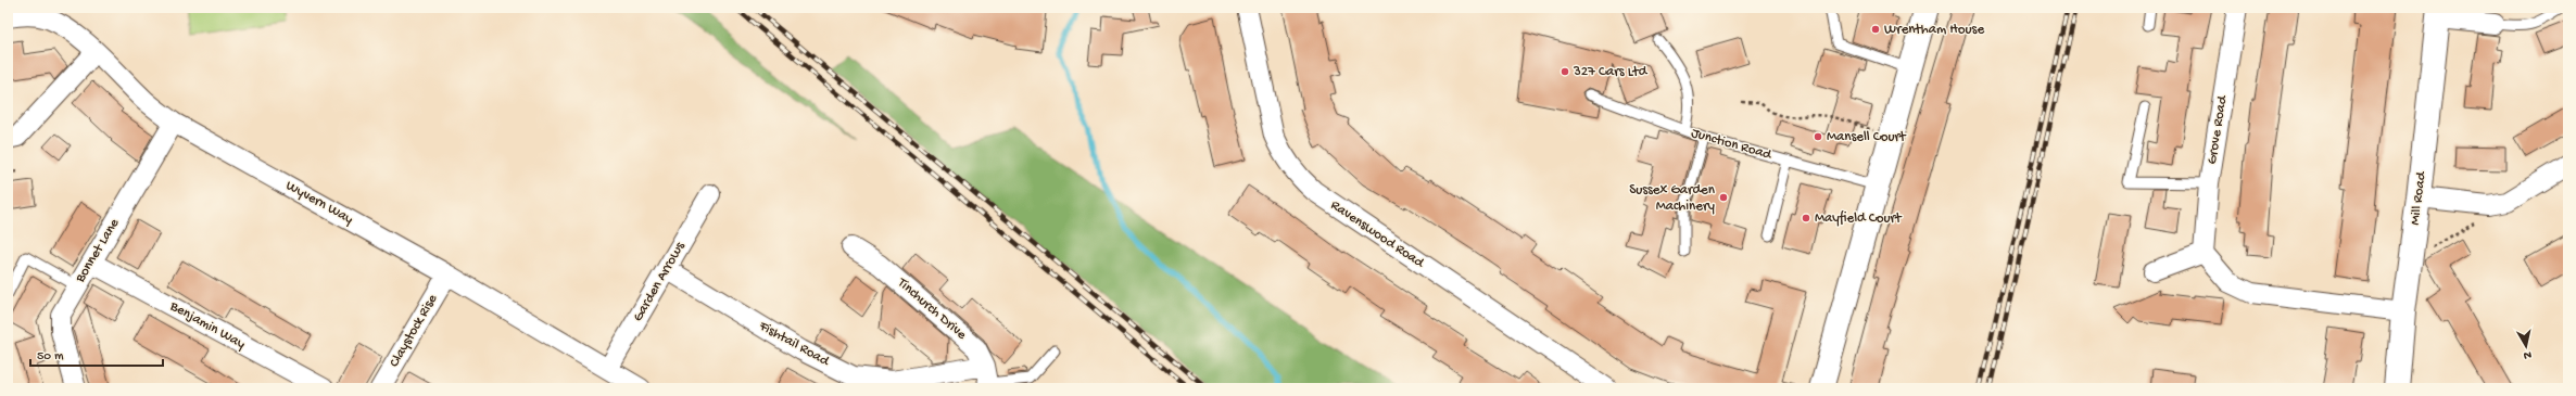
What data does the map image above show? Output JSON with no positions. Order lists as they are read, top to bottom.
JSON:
{
  "streets": {
    "street": [
      "Grove Road",
      "Mill Road",
      "Wyvern Way",
      "Ravenswood Road",
      "Bonnet Lane",
      "Garden Arrows",
      "Tinchurch Drive",
      "Benjamin Way",
      "Claystock Rise",
      "Fishtail Road"
    ],
    "lane": ["Junction Road"]
  },
  "crossings": [
    ["Wyvern Way", "Bonnet Lane"],
    ["Wyvern Way", "Garden Arrows"],
    ["Wyvern Way", "Claystock Rise"],
    ["Bonnet Lane", "Benjamin Way"],
    ["Garden Arrows", "Fishtail Road"],
    ["Tinchurch Drive", "Fishtail Road"]
  ],
  "places": [
    "Wrentham House",
    "327 Cars Ltd",
    "Mansell Court",
    "Sussex Garden Machinery",
    "Mayfield Court"
  ],
  "scale_bar": "50 m",
  "north": "bottom"
}
